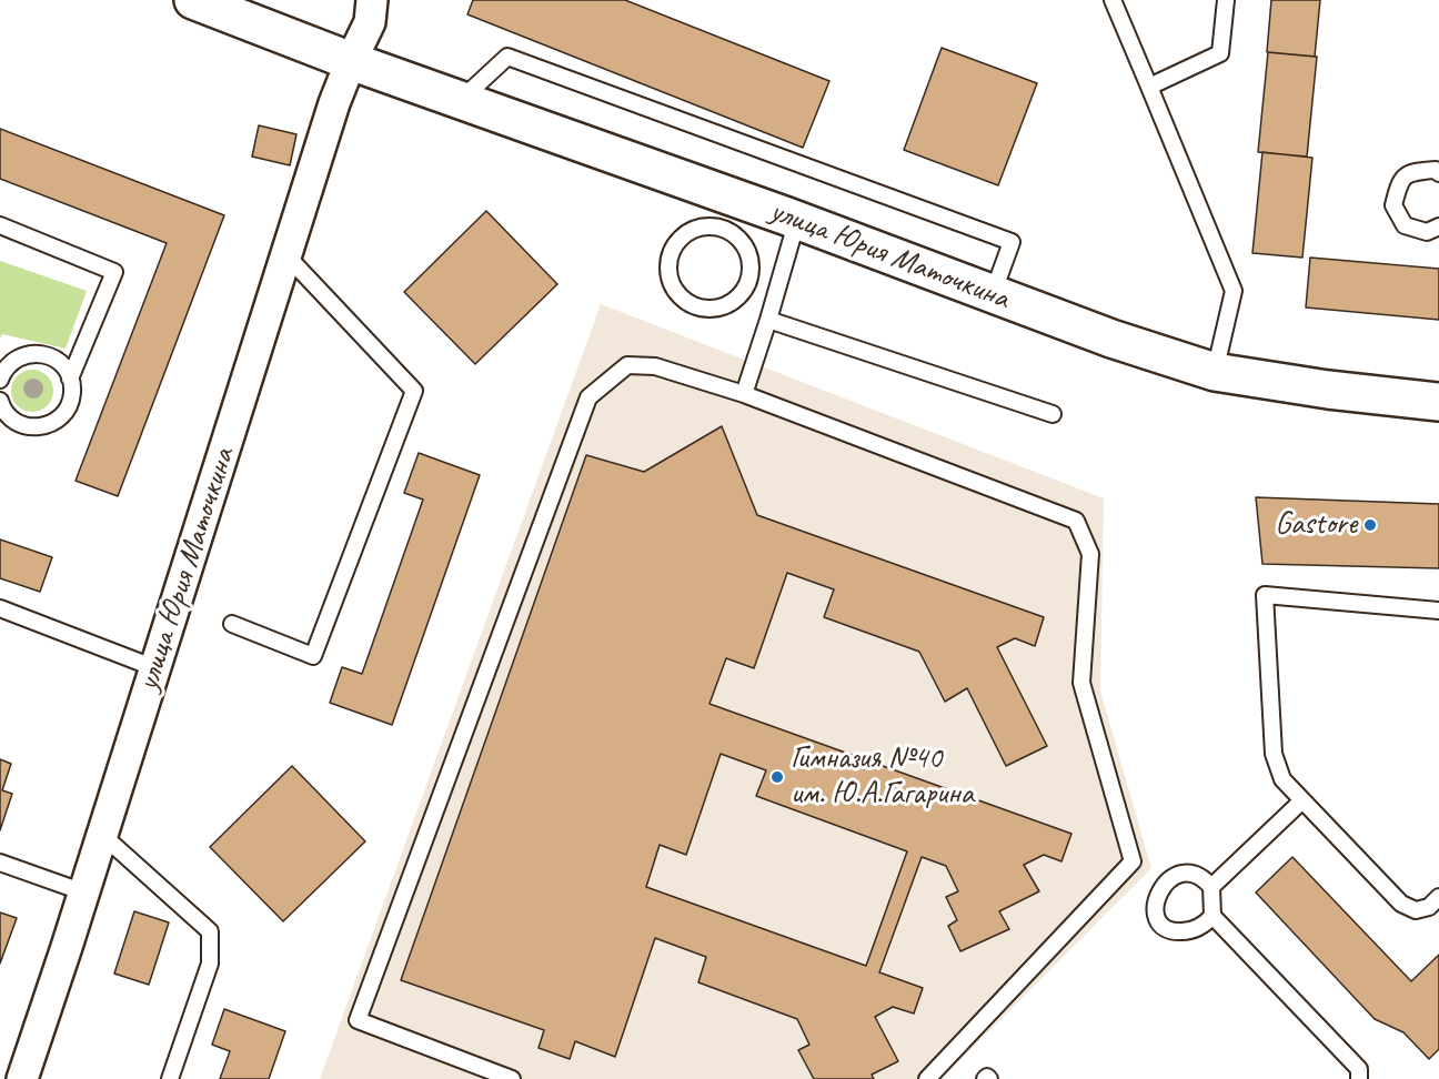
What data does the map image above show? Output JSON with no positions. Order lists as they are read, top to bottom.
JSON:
{
  "streets": {
    "street": ["улица Юрия Маточкина"]
  },
  "places": ["Gastore", "Гимназия №40 им. Ю.А.Гагарина"]
}
